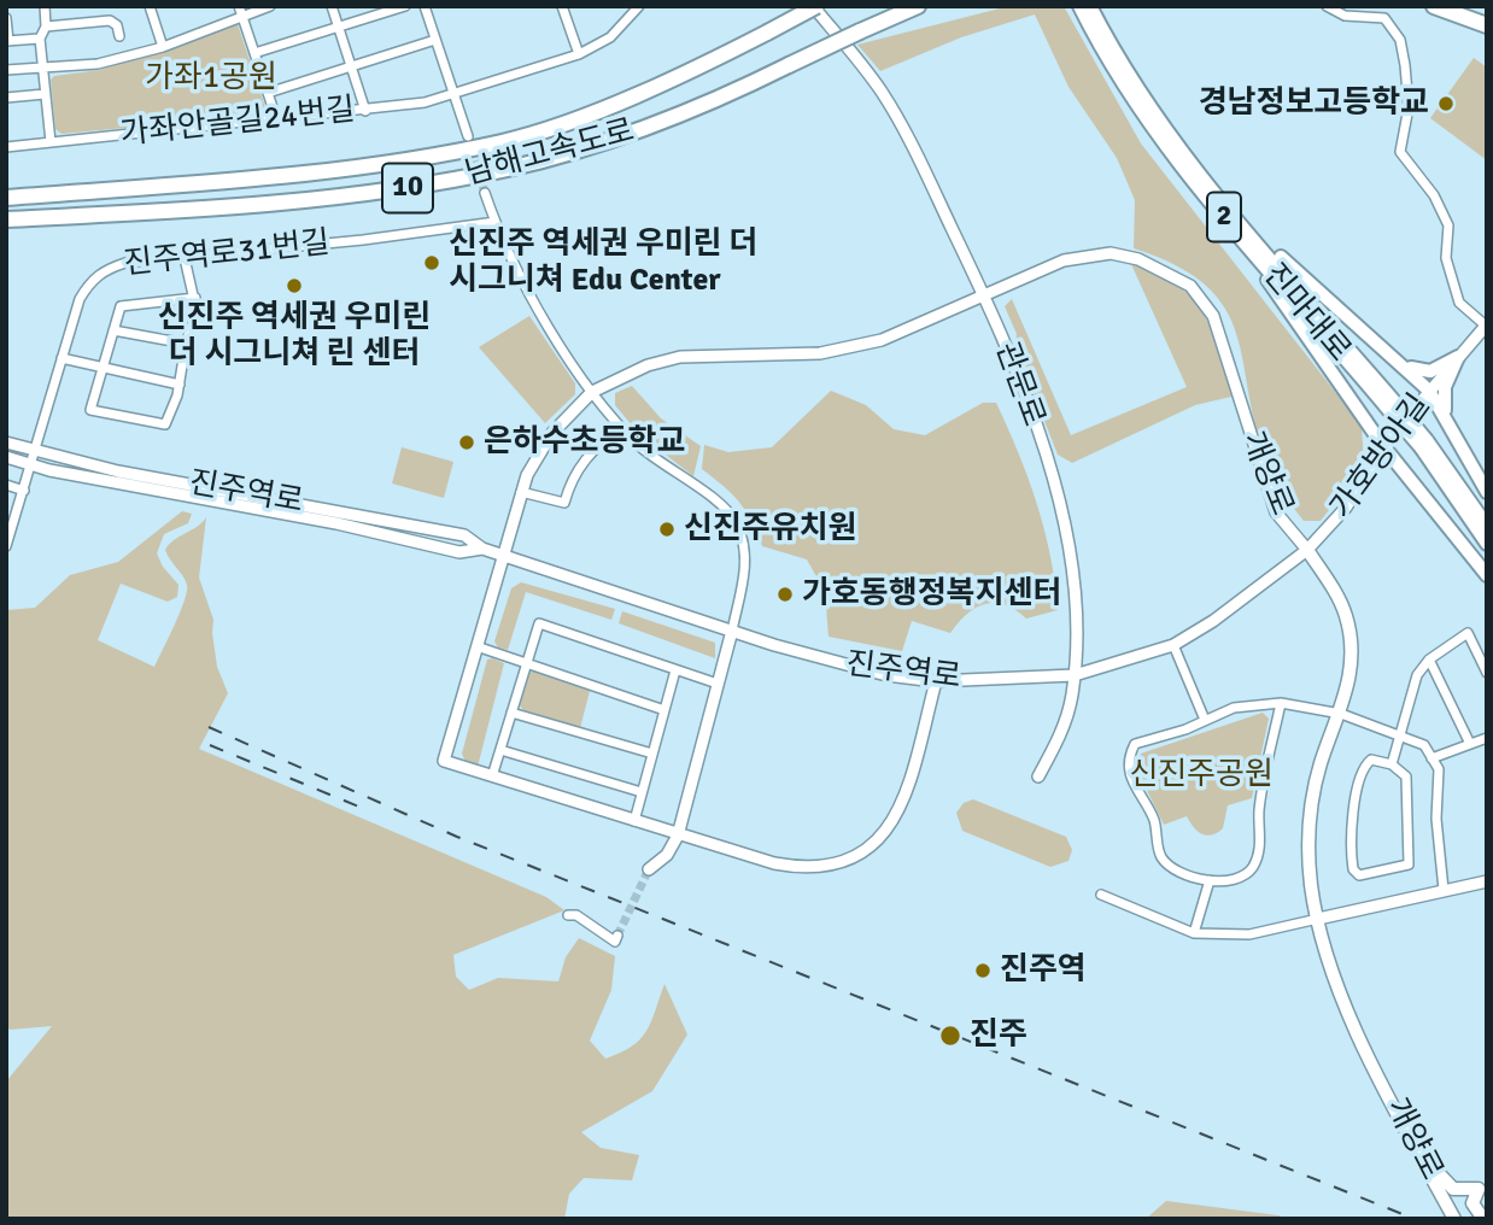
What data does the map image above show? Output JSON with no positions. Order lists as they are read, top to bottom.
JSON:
{
  "streets": {
    "highway": [
      "남해고속도로",
      "10",
      "2",
      "진마대로"
    ],
    "main road": ["개양로"],
    "street": [
      "가좌안골길24번길",
      "진주역로31번길",
      "관문로",
      "가호방아길",
      "진주역로"
    ]
  },
  "crossings": [
    ["남해고속도로", "관문로"],
    ["2", "진마대로"],
    ["진주역로31번길", "진주역로"],
    ["관문로", "개양로"],
    ["관문로", "진주역로"],
    ["가호방아길", "개양로"],
    ["가호방아길", "진주역로"],
    ["개양로", "진주역로"]
  ],
  "parks": ["가좌1공원", "신진주공원"],
  "places": [
    "경남정보고등학교",
    "신진주 역세권 우미린 더 시그니쳐 Edu Center",
    "신진주 역세권 우미린 더 시그니쳐 린 센터",
    "은하수초등학교",
    "신진주유치원",
    "가호동행정복지센터",
    "진주역",
    "진주"
  ]
}
